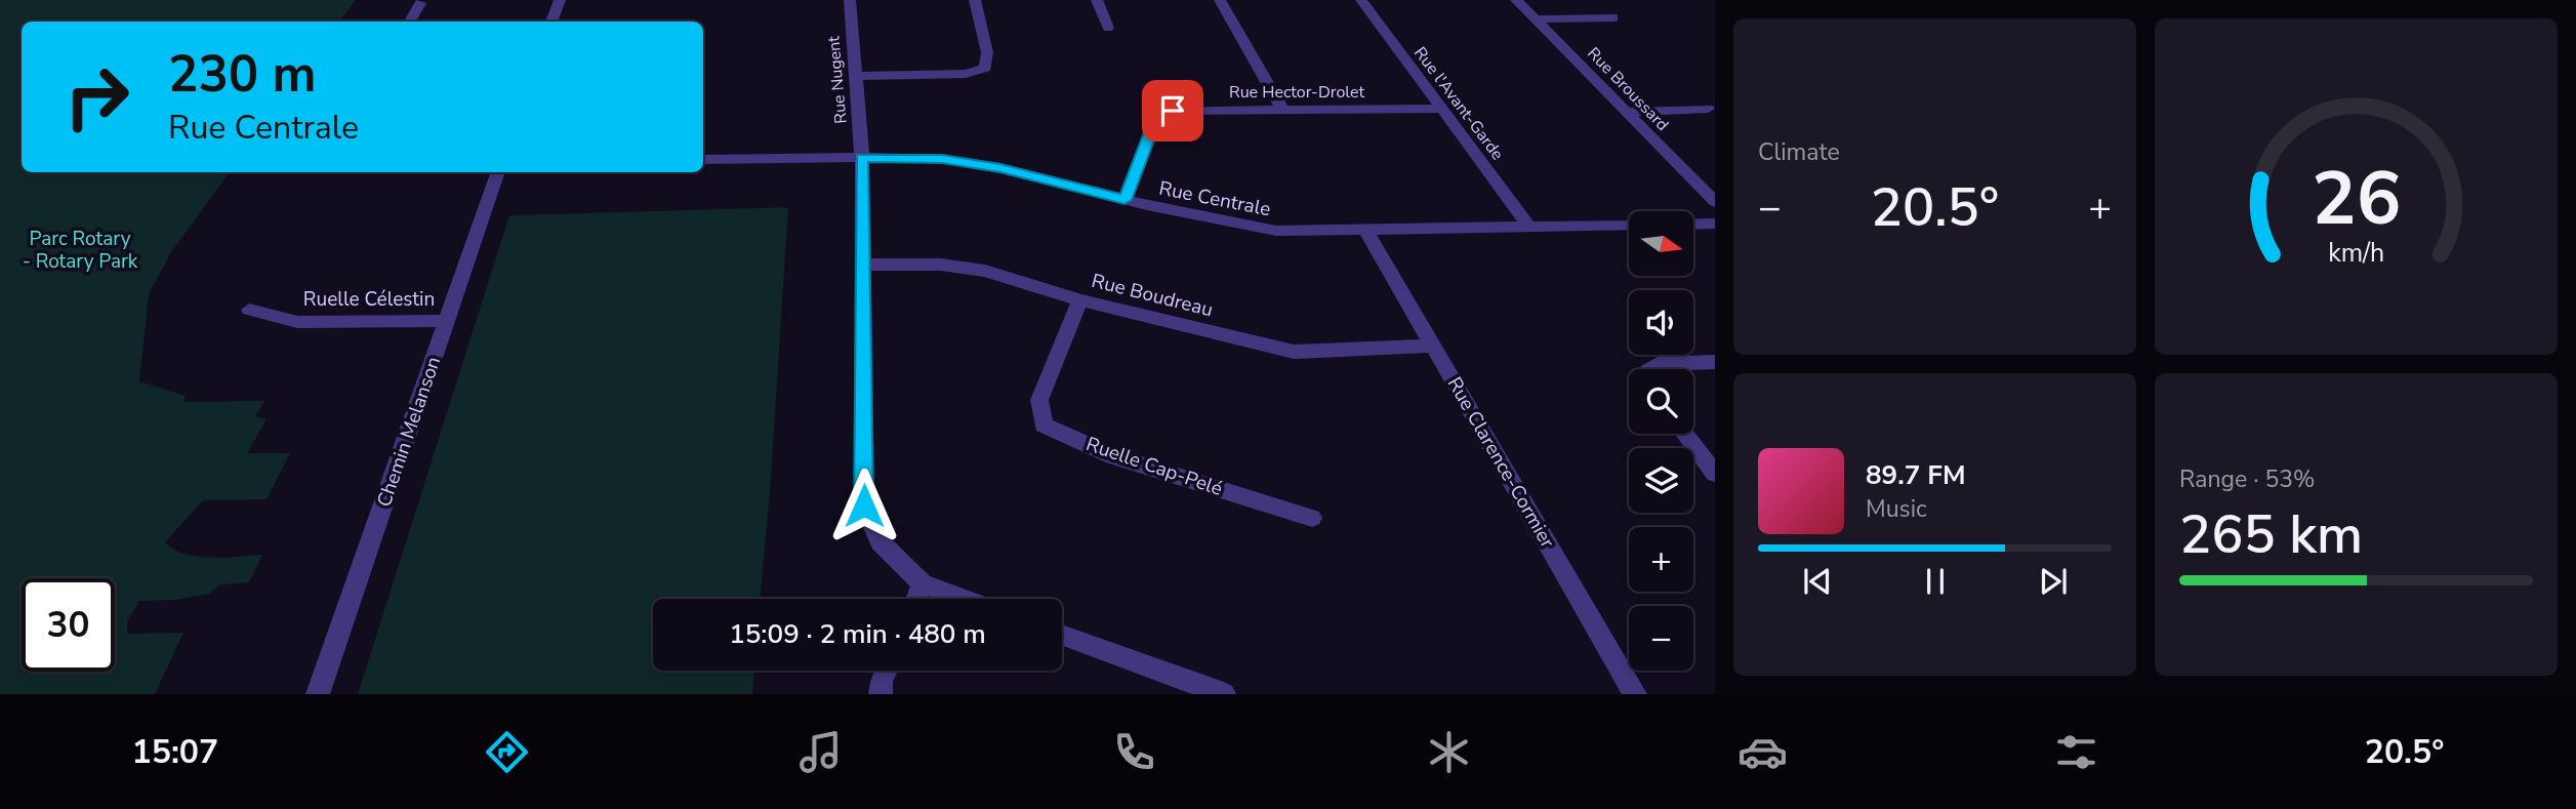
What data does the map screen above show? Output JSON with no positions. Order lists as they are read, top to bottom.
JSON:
{
  "streets": {
    "street": [
      "Rue Nugent",
      "Rue Broussard",
      "Rue Hector-Drolet",
      "Rue l'Avant-Garde",
      "Rue Centrale",
      "Rue Boudreau",
      "Ruelle Célestin",
      "Chemin Melanson",
      "Rue Clarence-Cormier",
      "Ruelle Cap-Pelé"
    ]
  },
  "crossings": [
    ["Rue Nugent", "Rue Centrale"],
    ["Rue Nugent", "Rue Boudreau"],
    ["Rue Hector-Drolet", "Rue l'Avant-Garde"],
    ["Rue Hector-Drolet", "Rue Centrale"],
    ["Rue l'Avant-Garde", "Rue Centrale"],
    ["Rue Centrale", "Rue Clarence-Cormier"],
    ["Rue Boudreau", "Rue Clarence-Cormier"],
    ["Rue Boudreau", "Ruelle Cap-Pelé"],
    ["Ruelle Célestin", "Chemin Melanson"]
  ],
  "parks": ["Parc Rotary - Rotary Park"],
  "north": "right",
  "page": {
    "tile": [
      "Climate",
      ["Range · 53%", "265 km"]
    ],
    "turn": ["230 m", "Rue Centrale"],
    "heat": ["−", "20.5°", "+"],
    "map_buttons": ["+", "−"],
    "song": ["89.7 FM", "Music"],
    "limit": "30",
    "trip": "15:09 · 2 min · 480 m",
    "tabs": ["15:07", "20.5°"],
    "gauge": ["26", "km/h"]
  }
}
